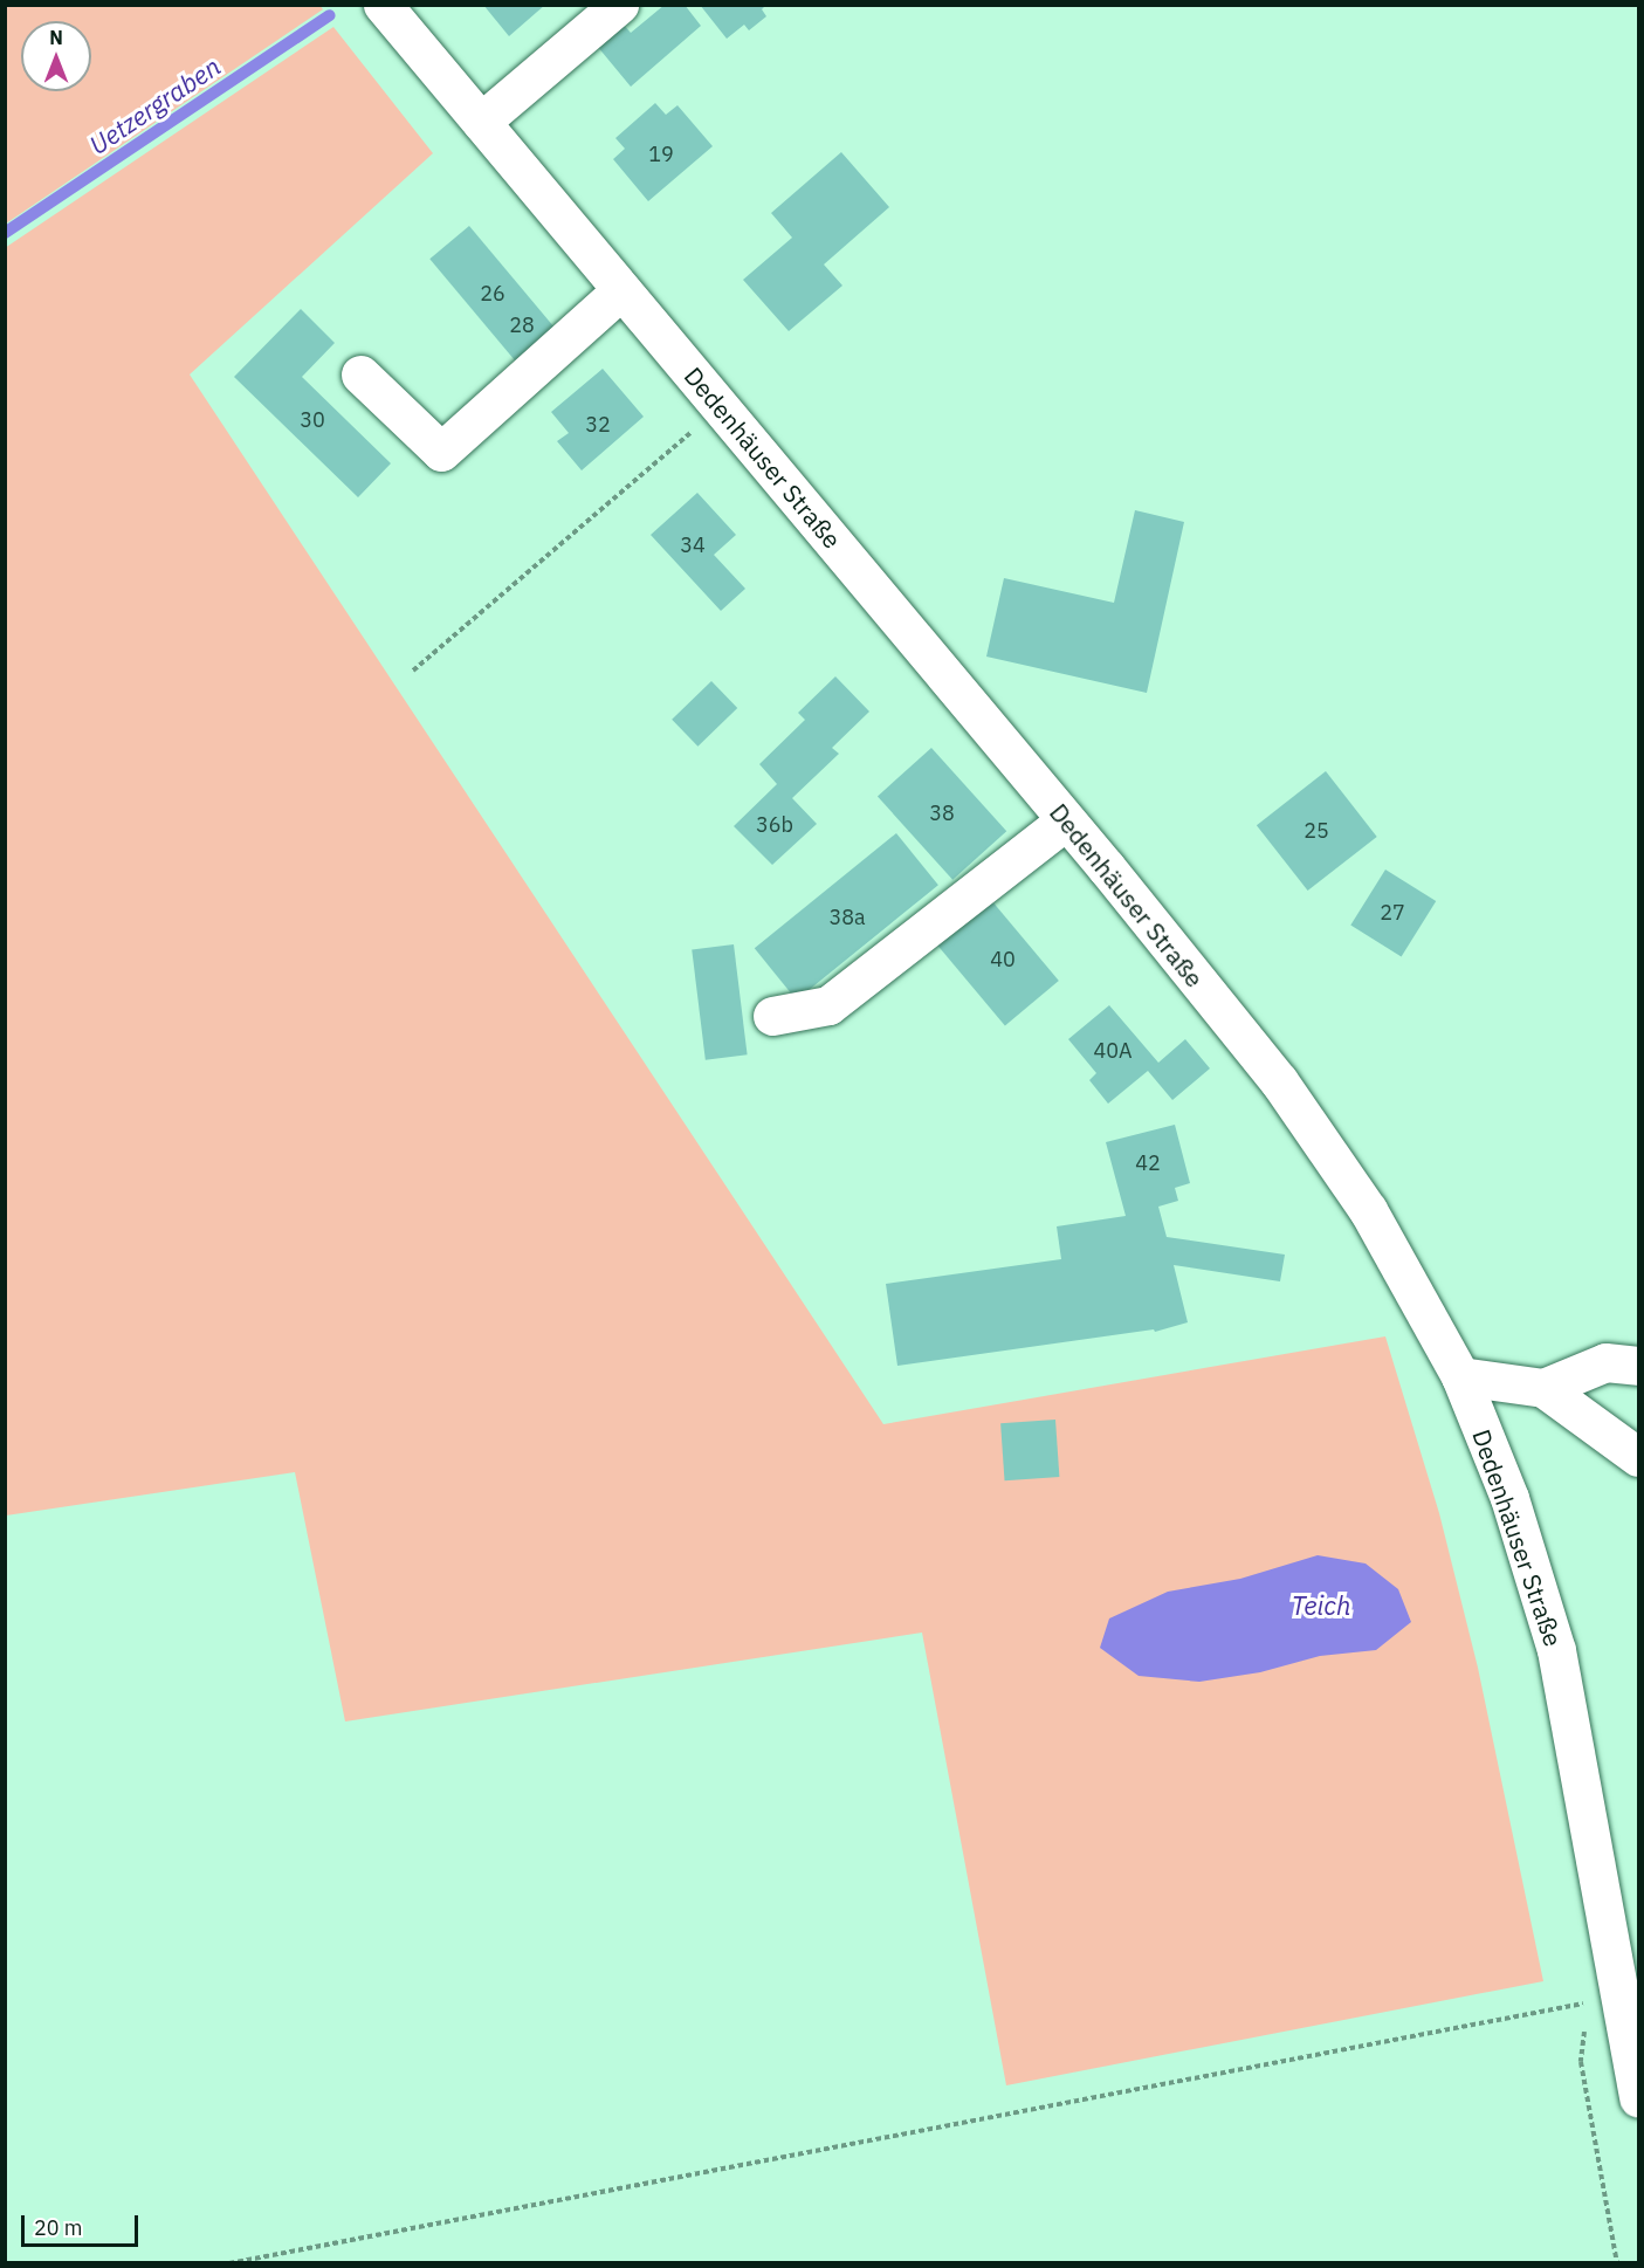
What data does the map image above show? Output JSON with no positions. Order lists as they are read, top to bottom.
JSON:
{
  "streets": {
    "street": ["Dedenhäuser Straße"]
  },
  "water": ["Uetzergraben", "Teich"],
  "house_numbers": [
    "19",
    "26",
    "28",
    "30",
    "32",
    "34",
    "38",
    "36b",
    "25",
    "27",
    "38a",
    "40",
    "40A",
    "42"
  ],
  "scale_bar": "20 m",
  "north": "top"
}
